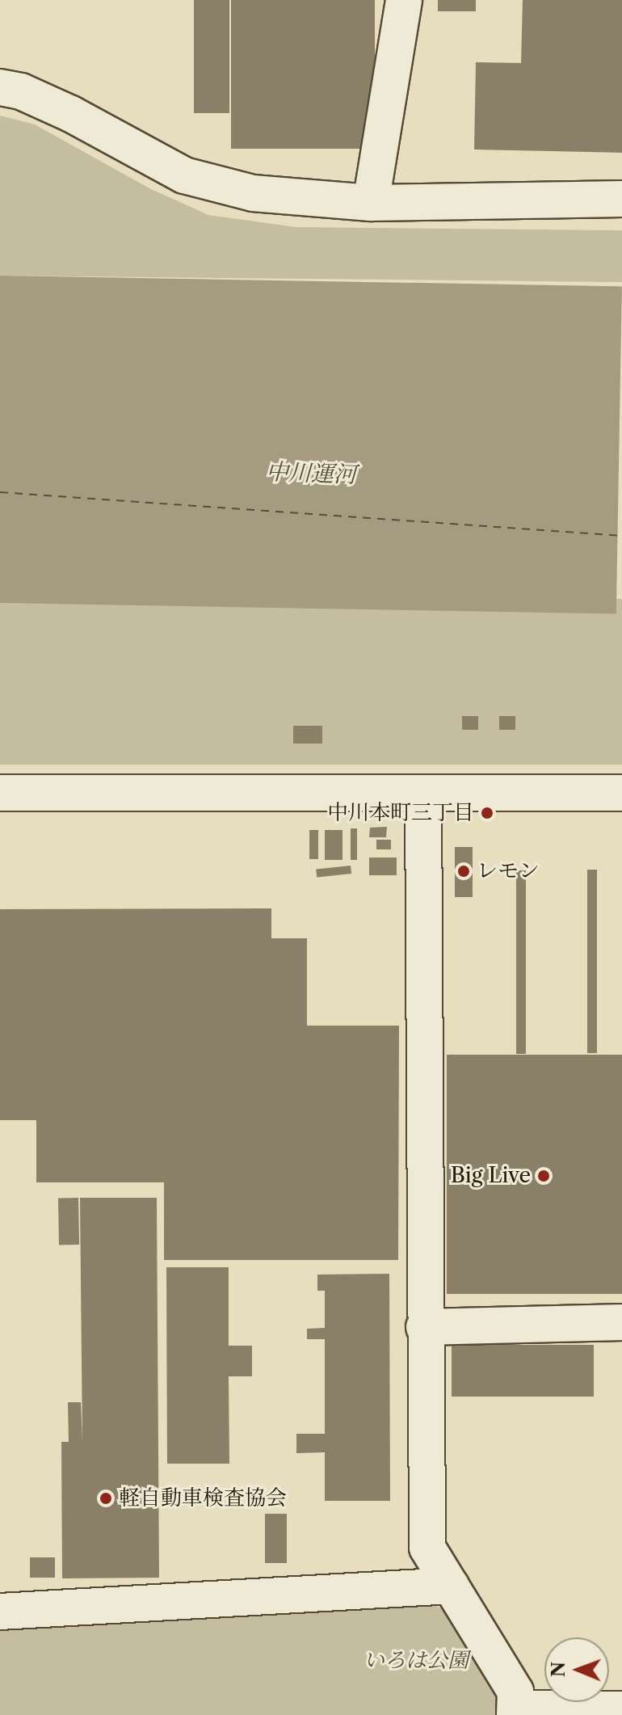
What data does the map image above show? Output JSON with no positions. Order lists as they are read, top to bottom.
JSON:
{
  "water": ["中川運河"],
  "parks": ["いろは公園"],
  "places": [
    "中川本町三丁目",
    "レモン",
    "Big Live",
    "軽自動車検査協会"
  ],
  "north": "left"
}
